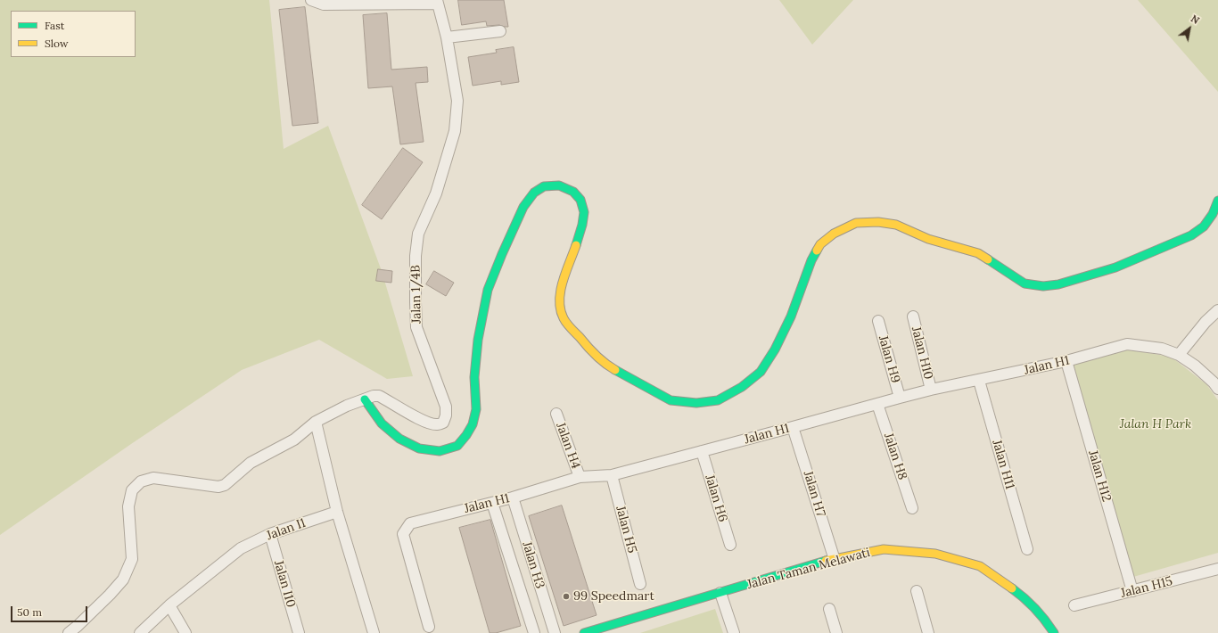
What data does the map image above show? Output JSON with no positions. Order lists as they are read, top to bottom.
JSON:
{
  "streets": {
    "street": [
      "Jalan 1/4B",
      "Jalan H10",
      "Jalan H9",
      "Jalan H1",
      "Jalan H4",
      "Jalan H8",
      "Jalan H11",
      "Jalan H12",
      "Jalan H7",
      "Jalan H6",
      "Jalan I1",
      "Jalan H5",
      "Jalan H3",
      "Jalan Taman Melawati",
      "Jalan I10",
      "Jalan H15"
    ]
  },
  "crossings": [
    ["Jalan H10", "Jalan H1"],
    ["Jalan H9", "Jalan H1"],
    ["Jalan H1", "Jalan H4"],
    ["Jalan H1", "Jalan H8"],
    ["Jalan H1", "Jalan H11"],
    ["Jalan H1", "Jalan H12"],
    ["Jalan H1", "Jalan H7"],
    ["Jalan H1", "Jalan H6"],
    ["Jalan H1", "Jalan H5"],
    ["Jalan H1", "Jalan H3"],
    ["Jalan H12", "Jalan H15"],
    ["Jalan H7", "Jalan Taman Melawati"],
    ["Jalan I1", "Jalan I10"]
  ],
  "parks": ["Jalan H Park"],
  "places": ["99 Speedmart"],
  "legend": ["Fast", "Slow"],
  "scale_bar": "50 m",
  "north": "top right"
}
